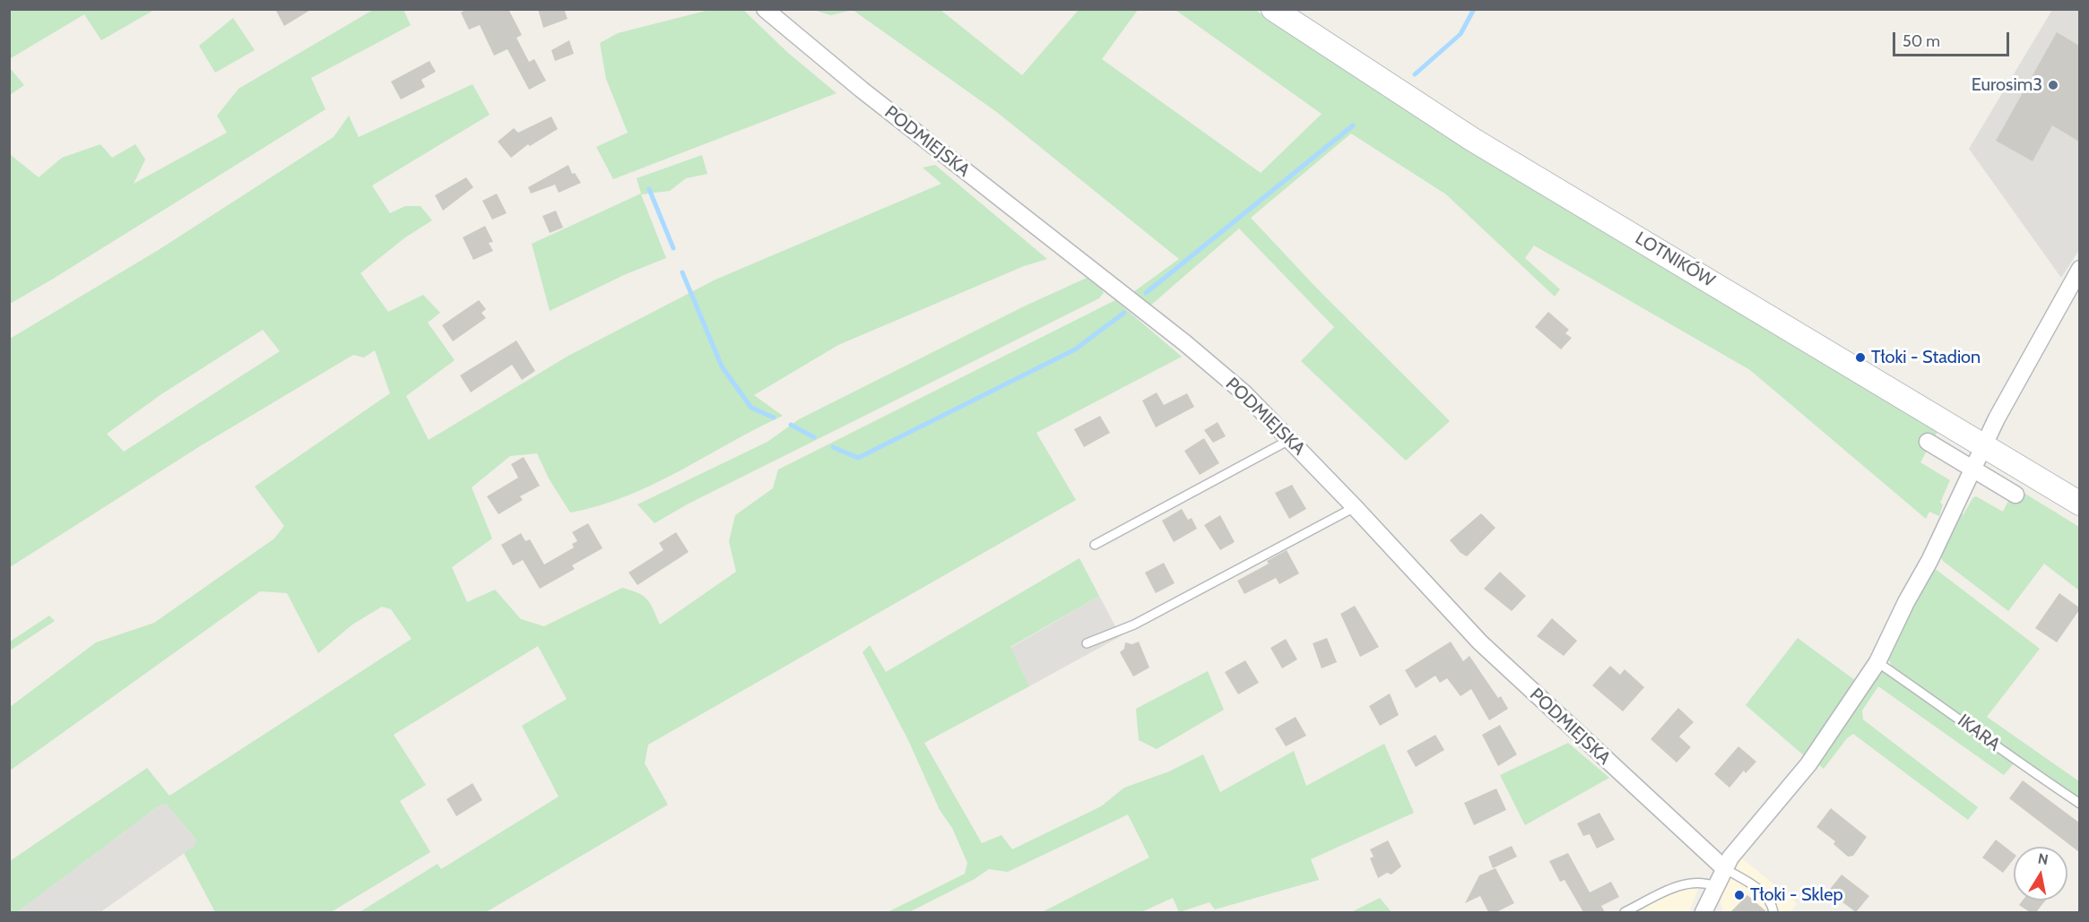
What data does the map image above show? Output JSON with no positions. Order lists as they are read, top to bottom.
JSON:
{
  "streets": {
    "street": ["PODMIEJSKA", "LOTNIKÓW"],
    "lane": ["IKARA"]
  },
  "places": ["Eurosim3", "Tłoki - Stadion", "Tłoki - Sklep"],
  "scale_bar": "50 m",
  "north": "top"
}
